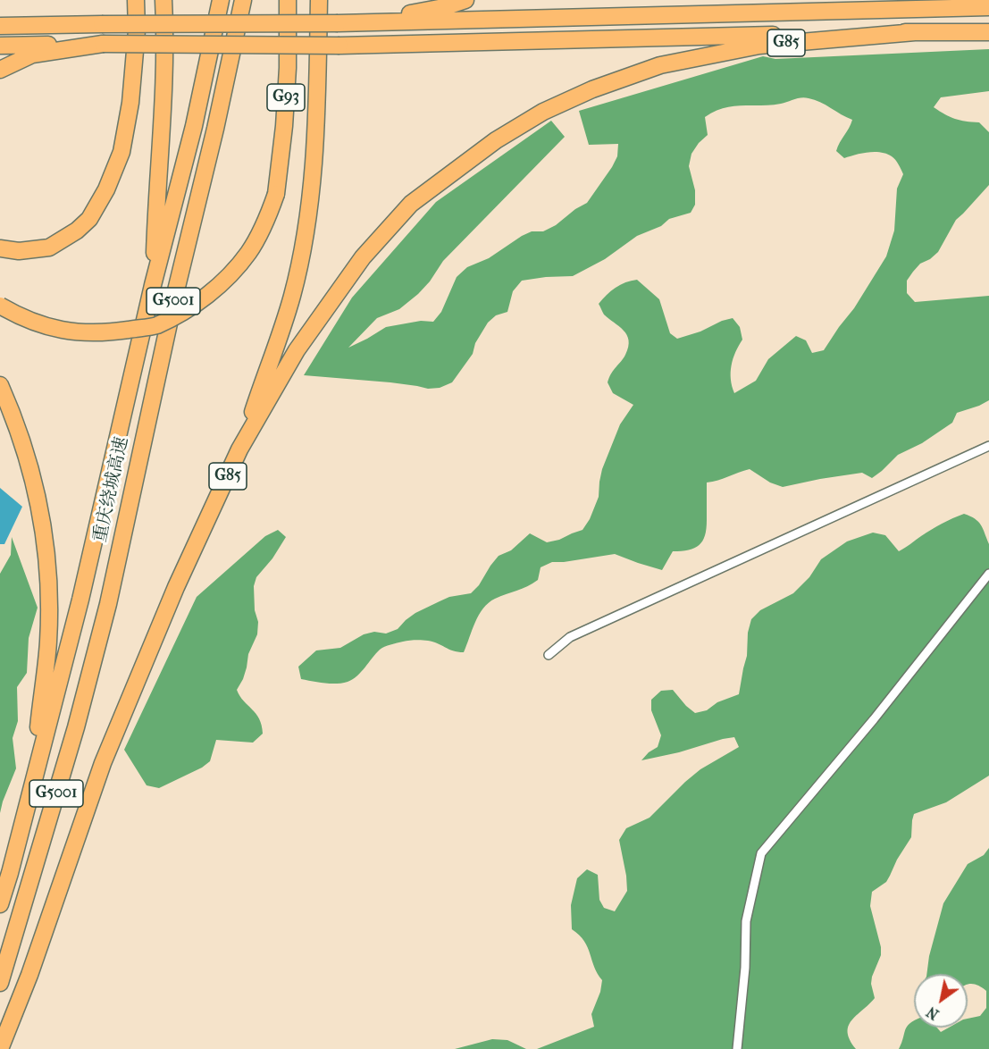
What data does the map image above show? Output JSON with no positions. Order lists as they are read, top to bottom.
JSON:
{
  "streets": {
    "highway": [
      "G85",
      "G93",
      "G5001",
      "重庆绕城高速"
    ]
  },
  "north": "bottom left"
}
